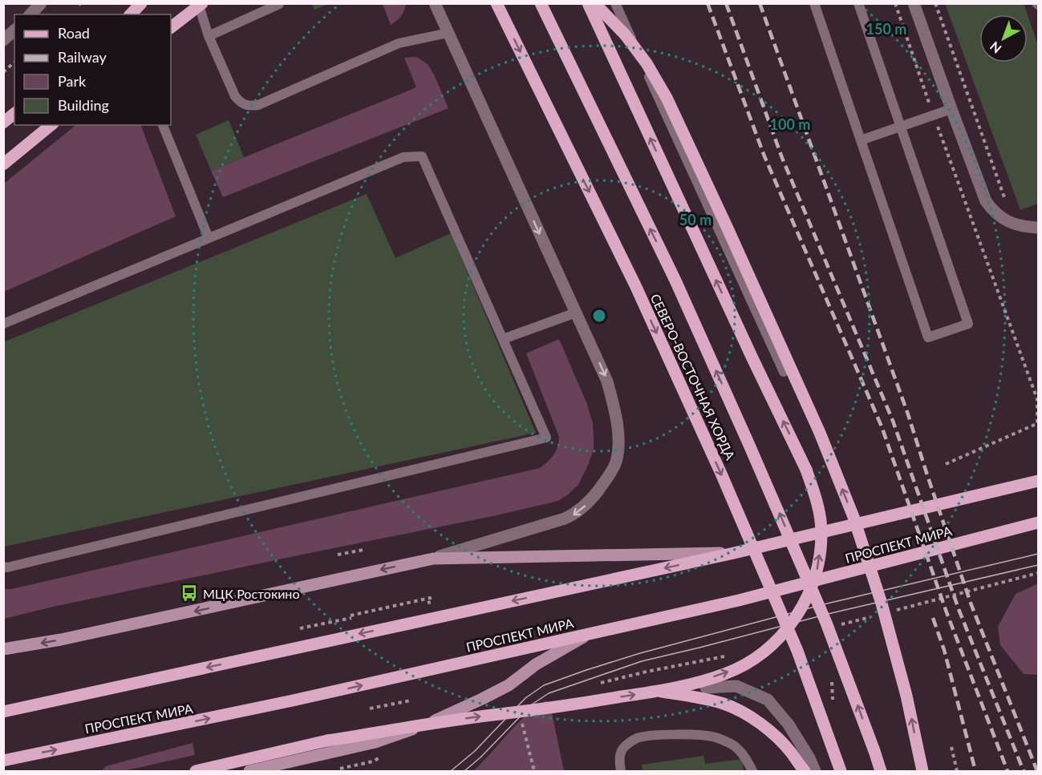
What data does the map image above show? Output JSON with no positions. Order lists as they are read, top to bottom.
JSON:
{
  "streets": {
    "main road": ["СЕВЕРО-ВОСТОЧНАЯ ХОРДА", "ПРОСПЕКТ МИРА"]
  },
  "places": {
    "bus stop": ["МЦК Ростокино"]
  },
  "legend": [
    "Road",
    "Railway",
    "Park",
    "Building"
  ],
  "north": "bottom left",
  "rings": ["150 m", "100 m", "50 m"]
}
